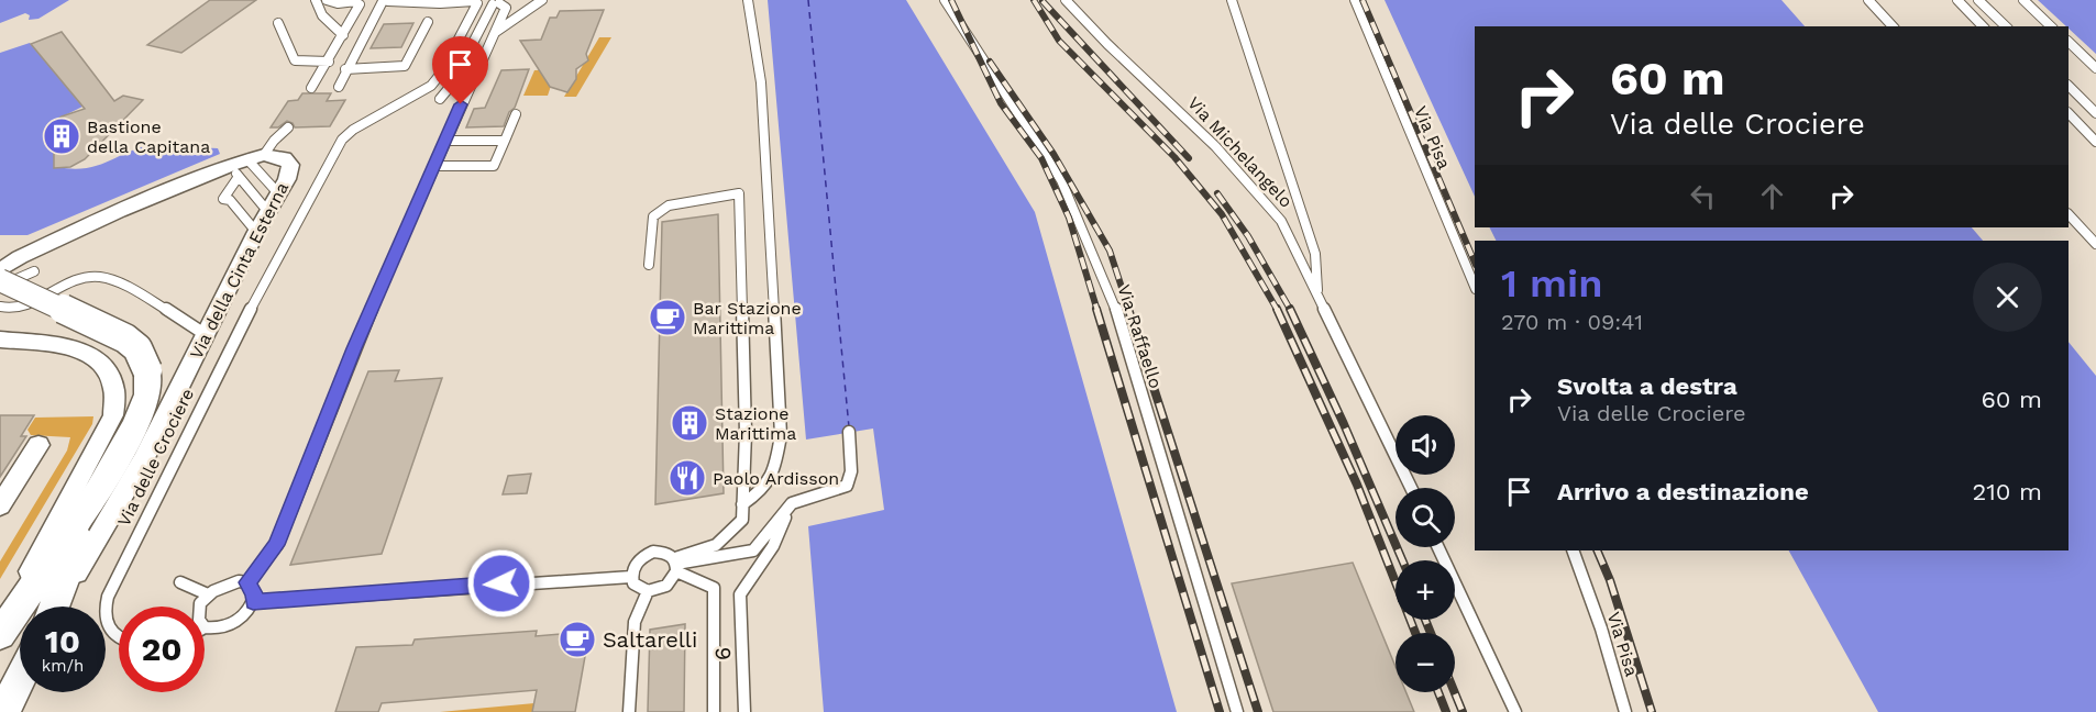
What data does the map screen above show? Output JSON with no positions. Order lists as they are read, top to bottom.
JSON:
{
  "streets": {
    "main road": ["Via della Cinta Esterna"],
    "lane": [
      "Via Pisa",
      "Via Michelangelo",
      "Via Raffaello",
      "Via delle Crociere",
      "6"
    ]
  },
  "places": {
    "building": ["Bastione della Capitana", "Stazione Marittima"],
    "cafe": ["Bar Stazione Marittima", "Saltarelli"],
    "restaurant": ["Paolo Ardisson"]
  },
  "page": {
    "turn": ["60 m", "Via delle Crociere"],
    "heading": ["1 min", "270 m · 09:41"],
    "list": [
      {
        "name": "Svolta a destra",
        "note": "Via delle Crociere",
        "value": "60 m"
      },
      {
        "name": "Arrivo a destinazione",
        "value": "210 m"
      }
    ],
    "map_buttons": ["+", "−"],
    "speed": "10 km/h",
    "limit": "20"
  }
}
